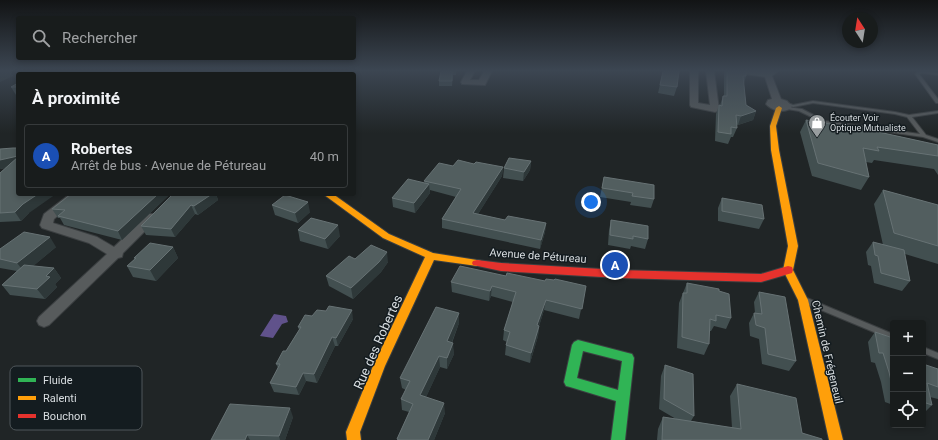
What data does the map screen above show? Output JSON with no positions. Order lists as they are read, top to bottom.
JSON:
{
  "streets": {
    "street": ["Avenue de Pétureau", "Rue des Robertes", "Chemin de Frégeneuil"]
  },
  "crossings": [
    ["Avenue de Pétureau", "Rue des Robertes"],
    ["Avenue de Pétureau", "Chemin de Frégeneuil"]
  ],
  "places": {
    "shop": ["Écouter Voir Optique Mutualiste"]
  },
  "legend": ["Fluide", "Ralenti", "Bouchon"],
  "north": "top",
  "page": {
    "search": "Rechercher",
    "heading": "À proximité",
    "list": [
      {
        "mark": "A",
        "name": "Robertes",
        "note": "Arrêt de bus · Avenue de Pétureau",
        "value": "40 m"
      }
    ],
    "pins": "A",
    "map_buttons": ["+", "−"]
  }
}
